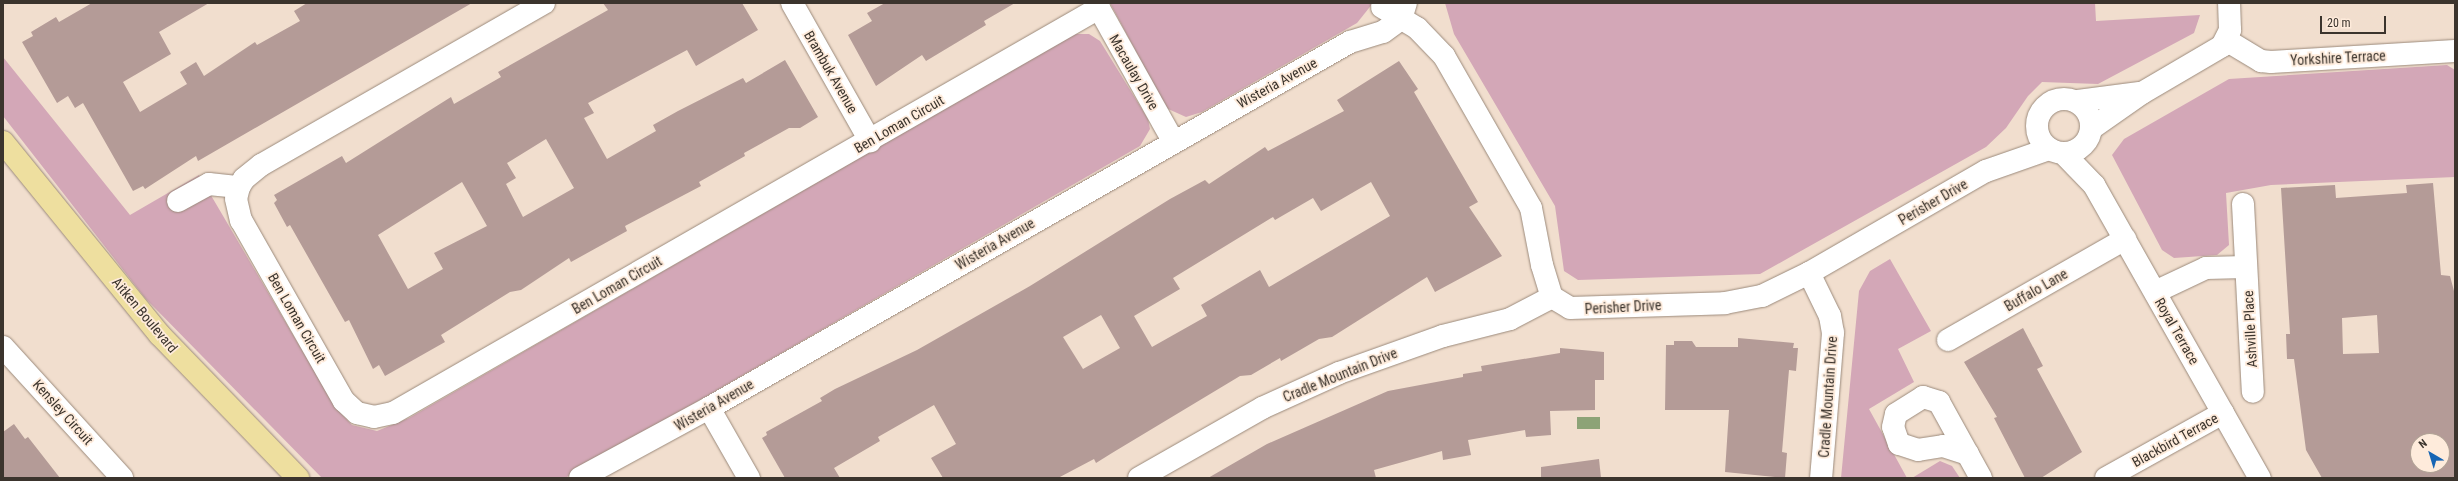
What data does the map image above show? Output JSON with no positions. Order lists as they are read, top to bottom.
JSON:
{
  "streets": {
    "main road": ["Aitken Boulevard"],
    "street": [
      "Yorkshire Terrace",
      "Brambuk Avenue",
      "Macaulay Drive",
      "Wisteria Avenue",
      "Ben Loman Circuit",
      "Perisher Drive",
      "Buffalo Lane",
      "Ashville Place",
      "Royal Terrace",
      "Cradle Mountain Drive",
      "Kensley Circuit",
      "Blackbird Terrace"
    ]
  },
  "crossings": [
    ["Brambuk Avenue", "Ben Loman Circuit"],
    ["Macaulay Drive", "Wisteria Avenue"],
    ["Macaulay Drive", "Ben Loman Circuit"],
    ["Perisher Drive", "Royal Terrace"],
    ["Perisher Drive", "Cradle Mountain Drive"],
    ["Buffalo Lane", "Royal Terrace"],
    ["Royal Terrace", "Blackbird Terrace"]
  ],
  "scale_bar": "20 m",
  "north": "top left"
}
